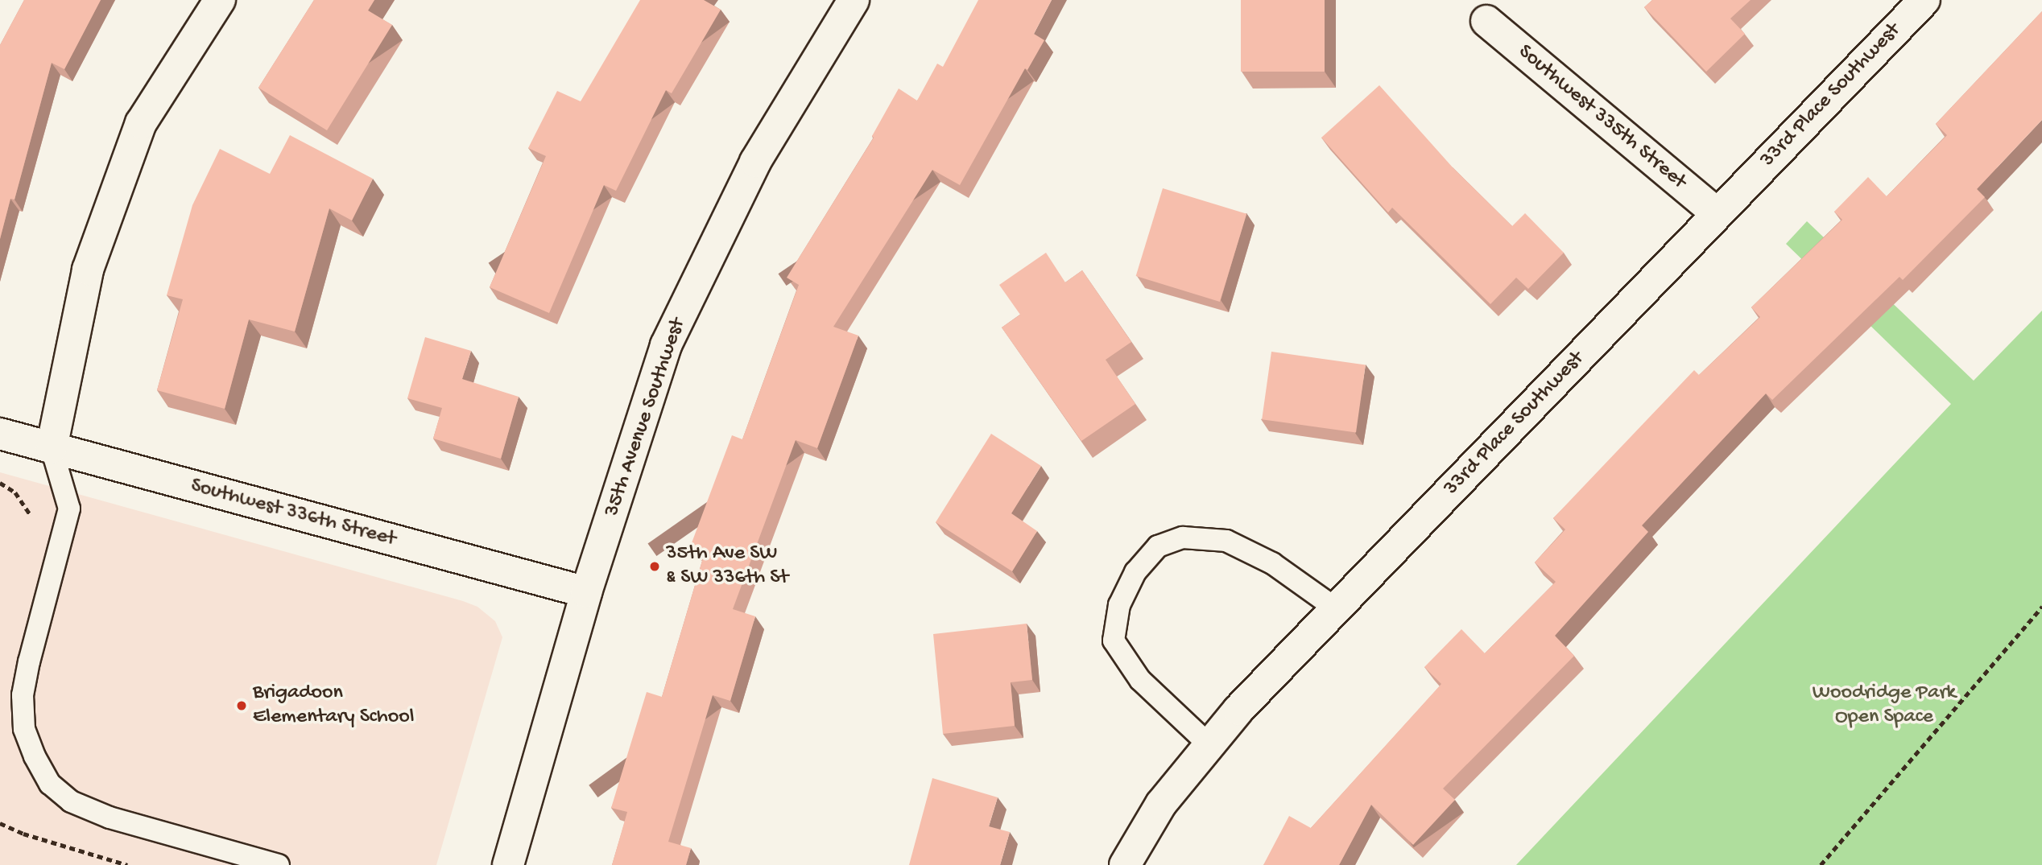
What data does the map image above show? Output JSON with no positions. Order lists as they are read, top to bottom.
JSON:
{
  "streets": {
    "street": [
      "33rd Place Southwest",
      "Southwest 335th Street",
      "35th Avenue Southwest",
      "Southwest 336th Street"
    ]
  },
  "crossings": [
    ["33rd Place Southwest", "Southwest 335th Street"],
    ["35th Avenue Southwest", "Southwest 336th Street"]
  ],
  "parks": ["Woodridge Park Open Space"],
  "places": ["35th Ave SW & SW 336th St", "Brigadoon Elementary School"]
}
